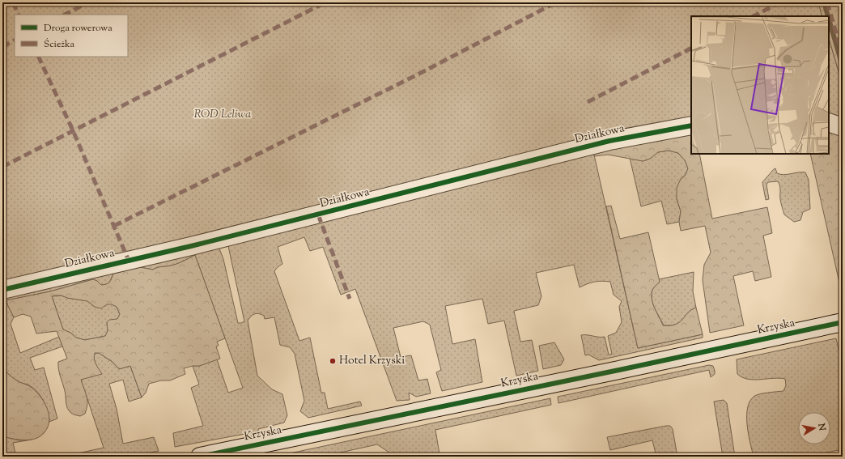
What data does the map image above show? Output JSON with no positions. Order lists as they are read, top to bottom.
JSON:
{
  "streets": {
    "street": ["Działkowa", "Krzyska"]
  },
  "parks": ["ROD Leliwa"],
  "places": ["Hotel Krzyski"],
  "legend": ["Droga rowerowa", "Ścieżka"],
  "north": "right"
}
